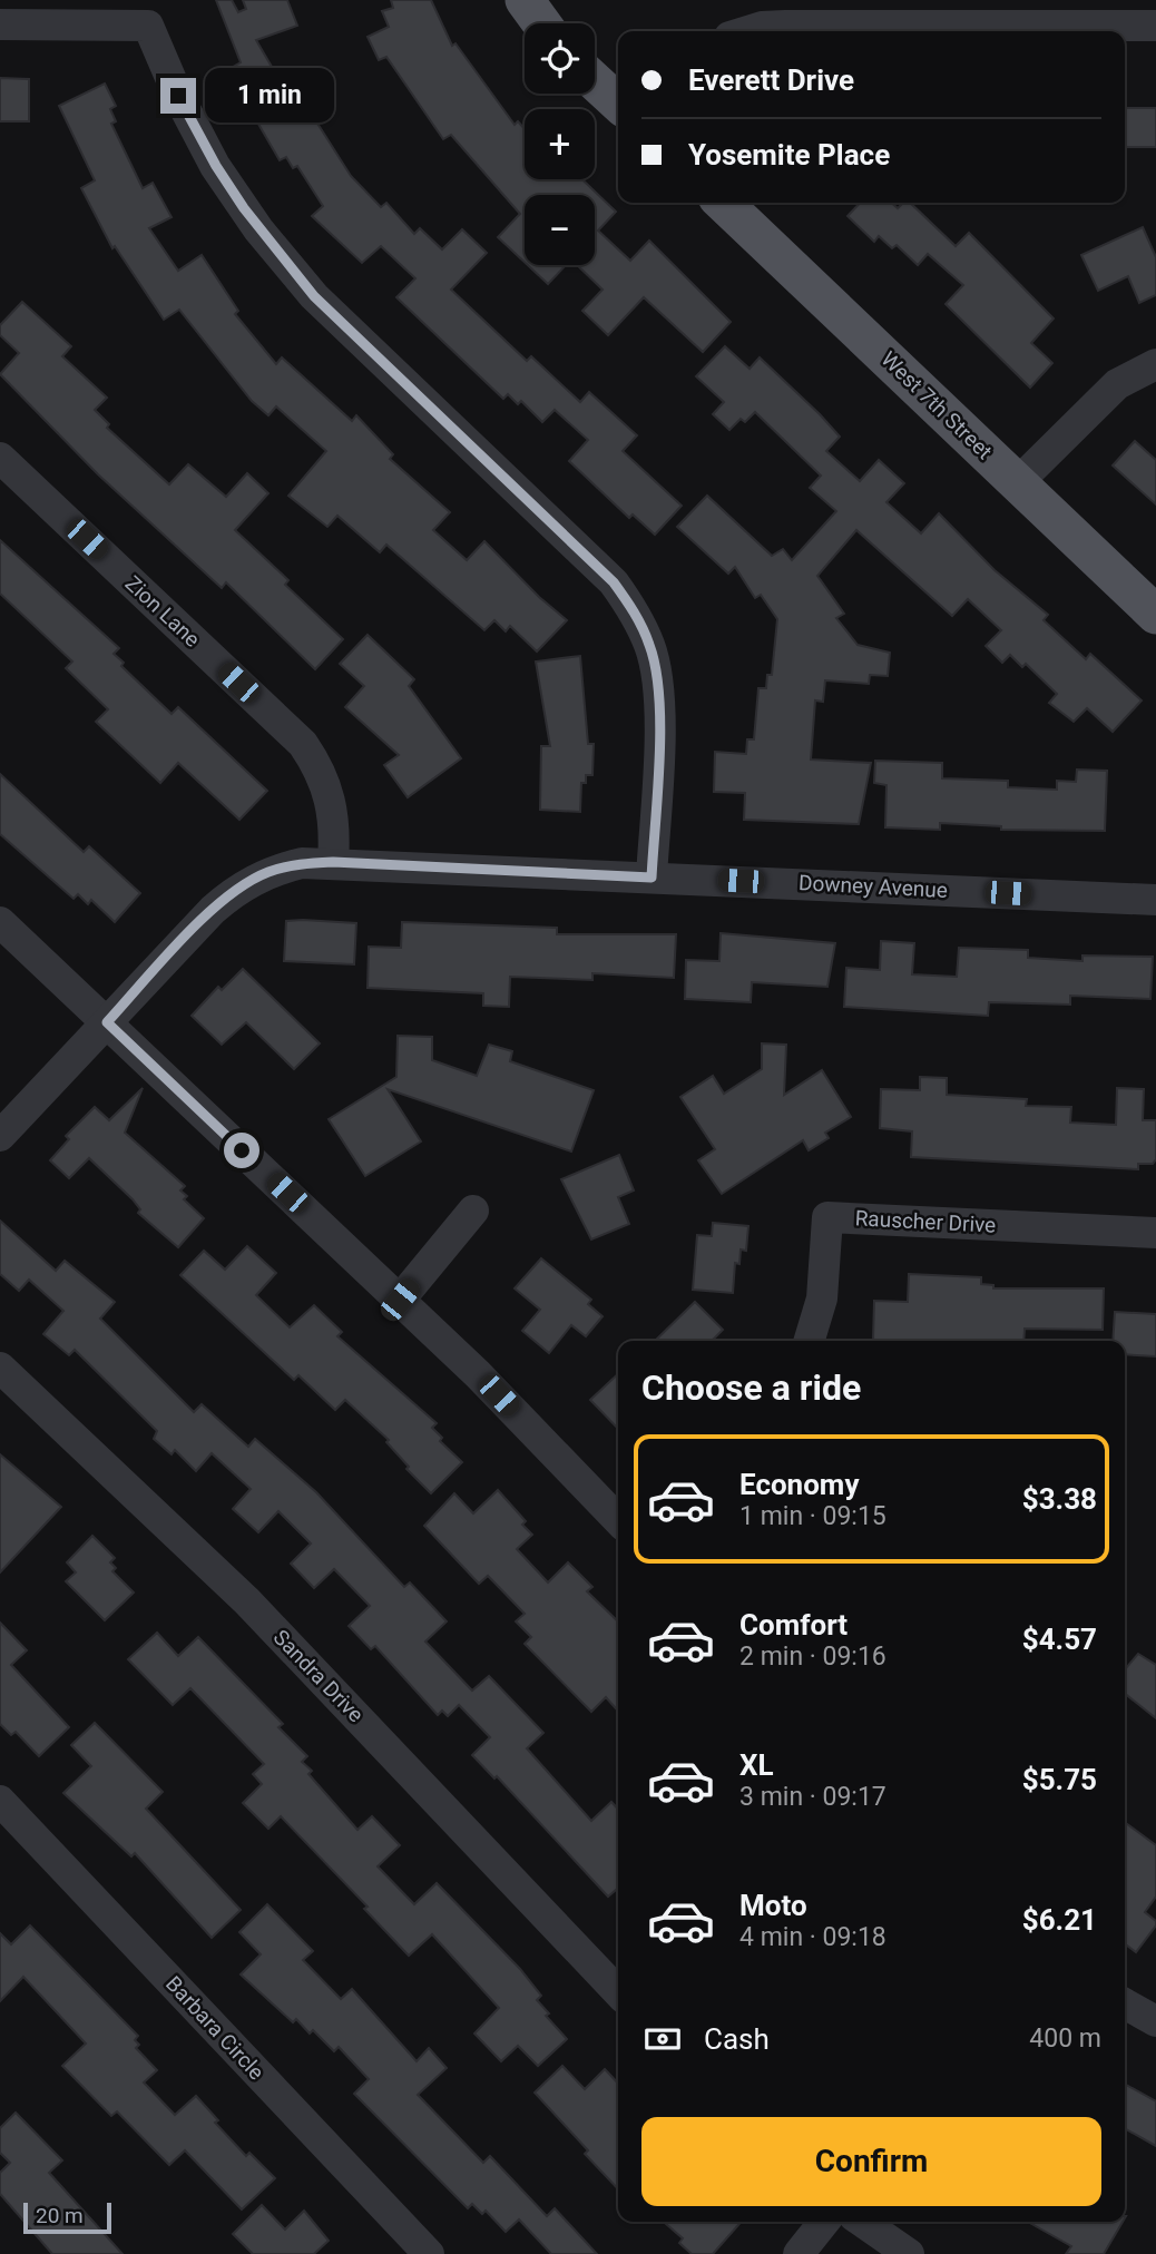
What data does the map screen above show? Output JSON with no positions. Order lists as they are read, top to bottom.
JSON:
{
  "streets": {
    "main road": ["West 7th Street"],
    "street": [
      "Zion Lane",
      "Downey Avenue",
      "Rauscher Drive",
      "Sandra Drive",
      "Barbara Circle"
    ]
  },
  "crossings": [
    ["Zion Lane", "Downey Avenue"]
  ],
  "scale_bar": "20 m",
  "page": {
    "map_buttons": ["+", "−"],
    "banner": ["Everett Drive", "Yosemite Place"],
    "bubble": "1 min",
    "heading": "Choose a ride",
    "list": [
      {
        "name": "Economy",
        "note": "1 min · 09:15",
        "value": "$3.38"
      },
      {
        "name": "Comfort",
        "note": "2 min · 09:16",
        "value": "$4.57"
      },
      {
        "name": "XL",
        "note": "3 min · 09:17",
        "value": "$5.75"
      },
      {
        "name": "Moto",
        "note": "4 min · 09:18",
        "value": "$6.21"
      }
    ],
    "pay": ["Cash", "400 m"],
    "buttons": "Confirm",
    "scale": "20 m"
  }
}
